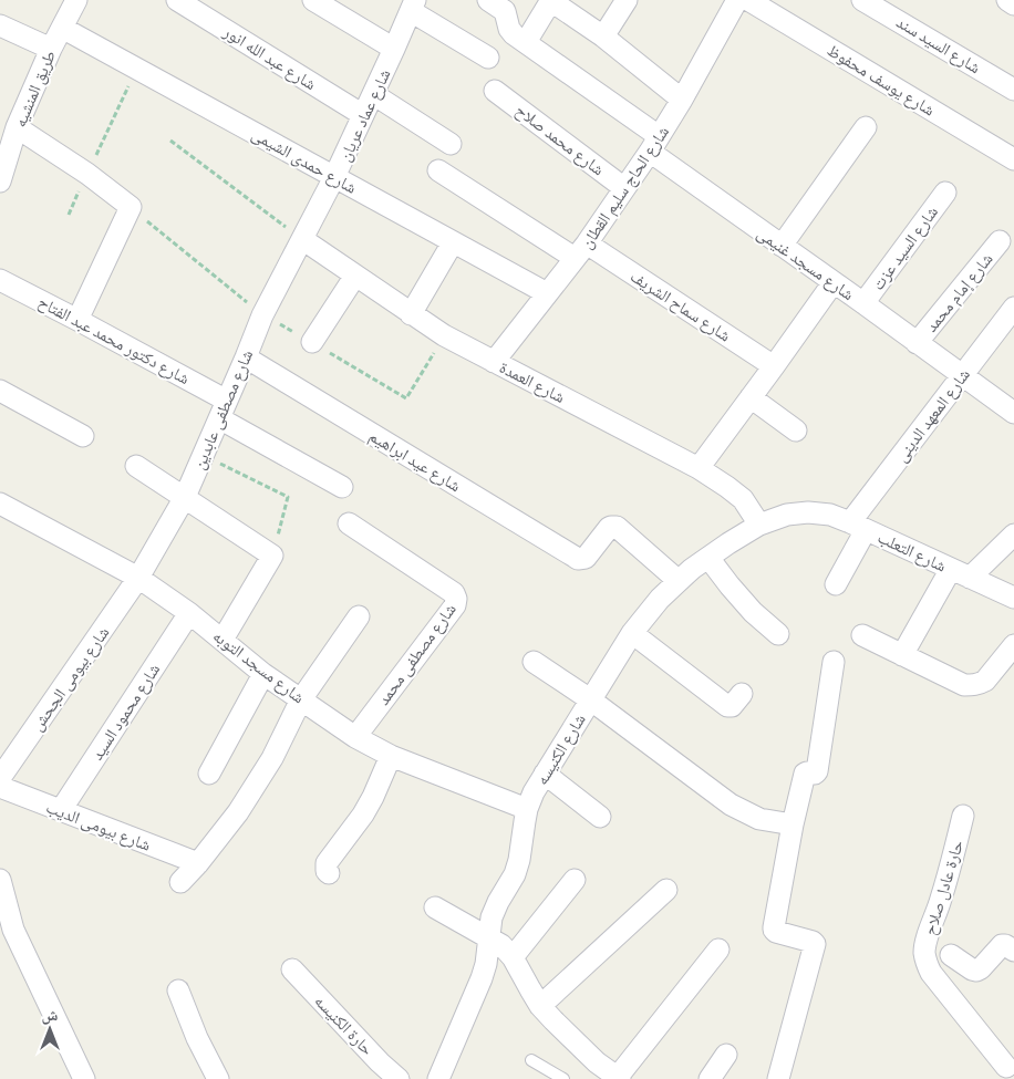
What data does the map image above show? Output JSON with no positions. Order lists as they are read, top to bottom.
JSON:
{
  "streets": {
    "street": [
      "شارع السيد سند",
      "شارع عبد الله انور",
      "شارع يوسف محفوظ",
      "طريق المنشيه",
      "شارع عماد عريان",
      "شارع محمد صلاح",
      "شارع حمدى الشيمى",
      "شارع الحاج سليم القطان",
      "شارع السيد عزت",
      "شارع مسجد غنيمى",
      "شارع إمام محمد",
      "شارع سماح الشريف",
      "شارع دكتور محمد عبد الفتاح",
      "شارع العمدة",
      "شارع مصطفى عابدين",
      "شارع المعهد الدينى",
      "شارع عيد ابراهيم",
      "شارع التعلب",
      "شارع مصطفى محمد",
      "شارع مسجد التوبه",
      "شارع بيومى الجحش",
      "شارع محمود السيد",
      "شارع الكنيسه",
      "شارع بيومى الديب",
      "حارة عادل صلاح",
      "حارة الكنيسه"
    ]
  },
  "crossings": [
    ["شارع عبد الله انور", "شارع عماد عريان"],
    ["طريق المنشيه", "شارع حمدى الشيمى"],
    ["شارع عماد عريان", "شارع حمدى الشيمى"],
    ["شارع عماد عريان", "شارع العمدة"],
    ["شارع عماد عريان", "شارع مصطفى عابدين"],
    ["شارع محمد صلاح", "شارع الحاج سليم القطان"],
    ["شارع حمدى الشيمى", "شارع الحاج سليم القطان"],
    ["شارع الحاج سليم القطان", "شارع مسجد غنيمى"],
    ["شارع الحاج سليم القطان", "شارع سماح الشريف"],
    ["شارع الحاج سليم القطان", "شارع العمدة"],
    ["شارع السيد عزت", "شارع مسجد غنيمى"],
    ["شارع مسجد غنيمى", "شارع إمام محمد"],
    ["شارع مسجد غنيمى", "شارع المعهد الدينى"],
    ["شارع دكتور محمد عبد الفتاح", "شارع مصطفى عابدين"],
    ["شارع العمدة", "شارع مصطفى عابدين"],
    ["شارع العمدة", "شارع الكنيسه"],
    ["شارع مصطفى عابدين", "شارع عيد ابراهيم"],
    ["شارع مصطفى عابدين", "شارع مسجد التوبه"],
    ["شارع مصطفى عابدين", "شارع بيومى الجحش"],
    ["شارع المعهد الدينى", "شارع التعلب"],
    ["شارع عيد ابراهيم", "شارع الكنيسه"],
    ["شارع التعلب", "شارع الكنيسه"],
    ["شارع مصطفى محمد", "شارع مسجد التوبه"],
    ["شارع مسجد التوبه", "شارع بيومى الجحش"],
    ["شارع مسجد التوبه", "شارع محمود السيد"],
    ["شارع مسجد التوبه", "شارع الكنيسه"],
    ["شارع محمود السيد", "شارع بيومى الديب"]
  ],
  "north": "top"
}
